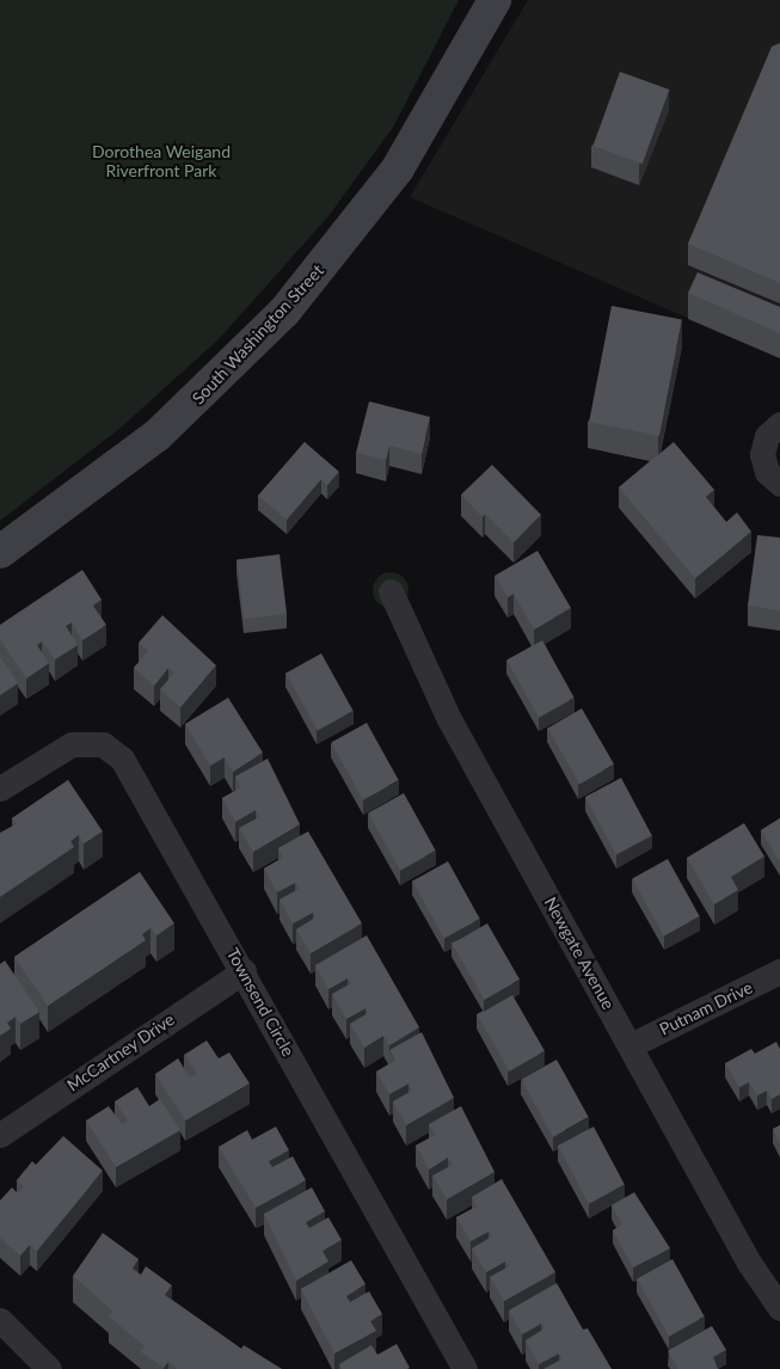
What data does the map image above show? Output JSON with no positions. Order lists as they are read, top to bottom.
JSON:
{
  "streets": {
    "main road": ["South Washington Street"],
    "street": [
      "Newgate Avenue",
      "Townsend Circle",
      "Putnam Drive",
      "McCartney Drive"
    ]
  },
  "crossings": [
    ["Newgate Avenue", "Putnam Drive"],
    ["Townsend Circle", "McCartney Drive"]
  ],
  "parks": ["Dorothea Weigand Riverfront Park"]
}
